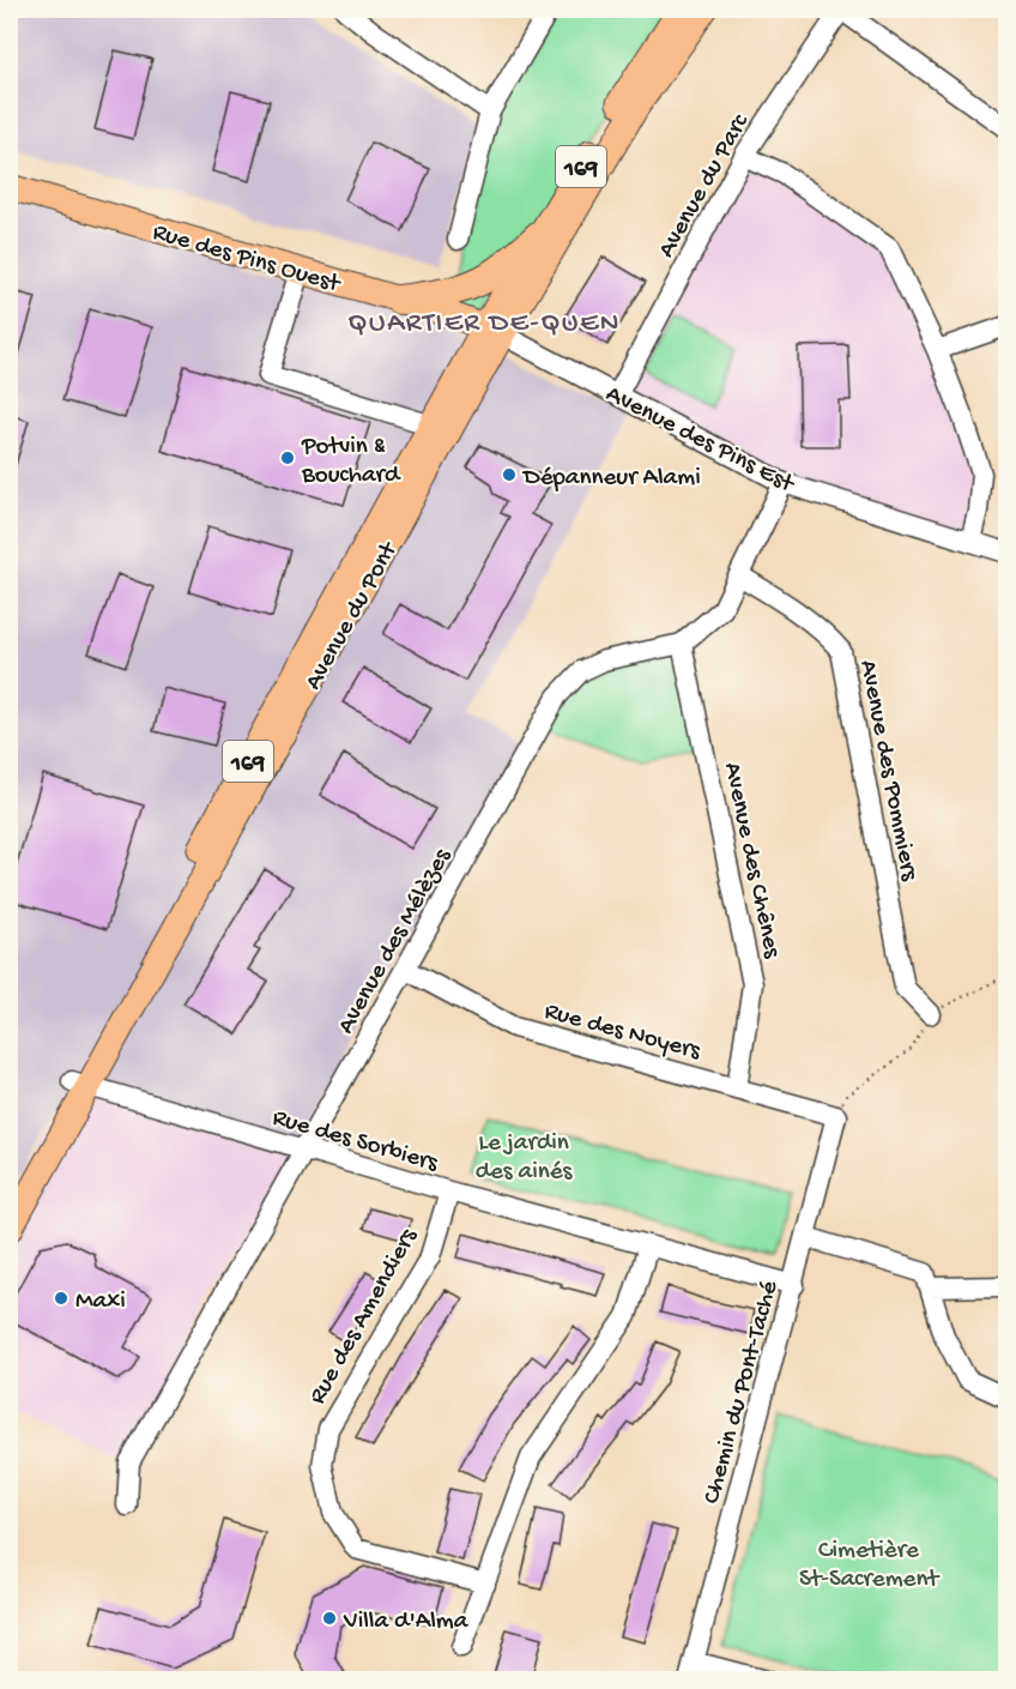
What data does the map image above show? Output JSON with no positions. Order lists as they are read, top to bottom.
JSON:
{
  "streets": {
    "main road": ["169", "Rue des Pins Ouest", "Avenue du Pont"],
    "street": [
      "Avenue du Parc",
      "Avenue des Pins Est",
      "Avenue des Pommiers",
      "Avenue des Chênes",
      "Avenue des Mélèzes",
      "Rue des Noyers",
      "Rue des Sorbiers",
      "Rue des Amendiers",
      "Chemin du Pont-Taché"
    ]
  },
  "crossings": [
    ["Avenue du Parc", "Avenue des Pins Est"],
    ["Rue des Pins Ouest", "Avenue des Pins Est"],
    ["Rue des Pins Ouest", "Avenue du Pont"],
    ["Avenue des Pins Est", "Avenue du Pont"],
    ["Avenue des Pins Est", "Avenue des Mélèzes"],
    ["Avenue du Pont", "Rue des Sorbiers"],
    ["Avenue des Pommiers", "Avenue des Mélèzes"],
    ["Avenue des Chênes", "Avenue des Mélèzes"],
    ["Avenue des Chênes", "Rue des Noyers"],
    ["Avenue des Mélèzes", "Rue des Noyers"],
    ["Avenue des Mélèzes", "Rue des Sorbiers"],
    ["Rue des Noyers", "Chemin du Pont-Taché"],
    ["Rue des Sorbiers", "Rue des Amendiers"],
    ["Rue des Sorbiers", "Chemin du Pont-Taché"]
  ],
  "districts": ["QUARTIER DE-QUEN"],
  "parks": ["Le jardin des ainés", "Cimetière St-Sacrement"],
  "places": [
    "Potvin & Bouchard",
    "Dépanneur Alami",
    "Maxi",
    "Villa d'Alma"
  ]
}
